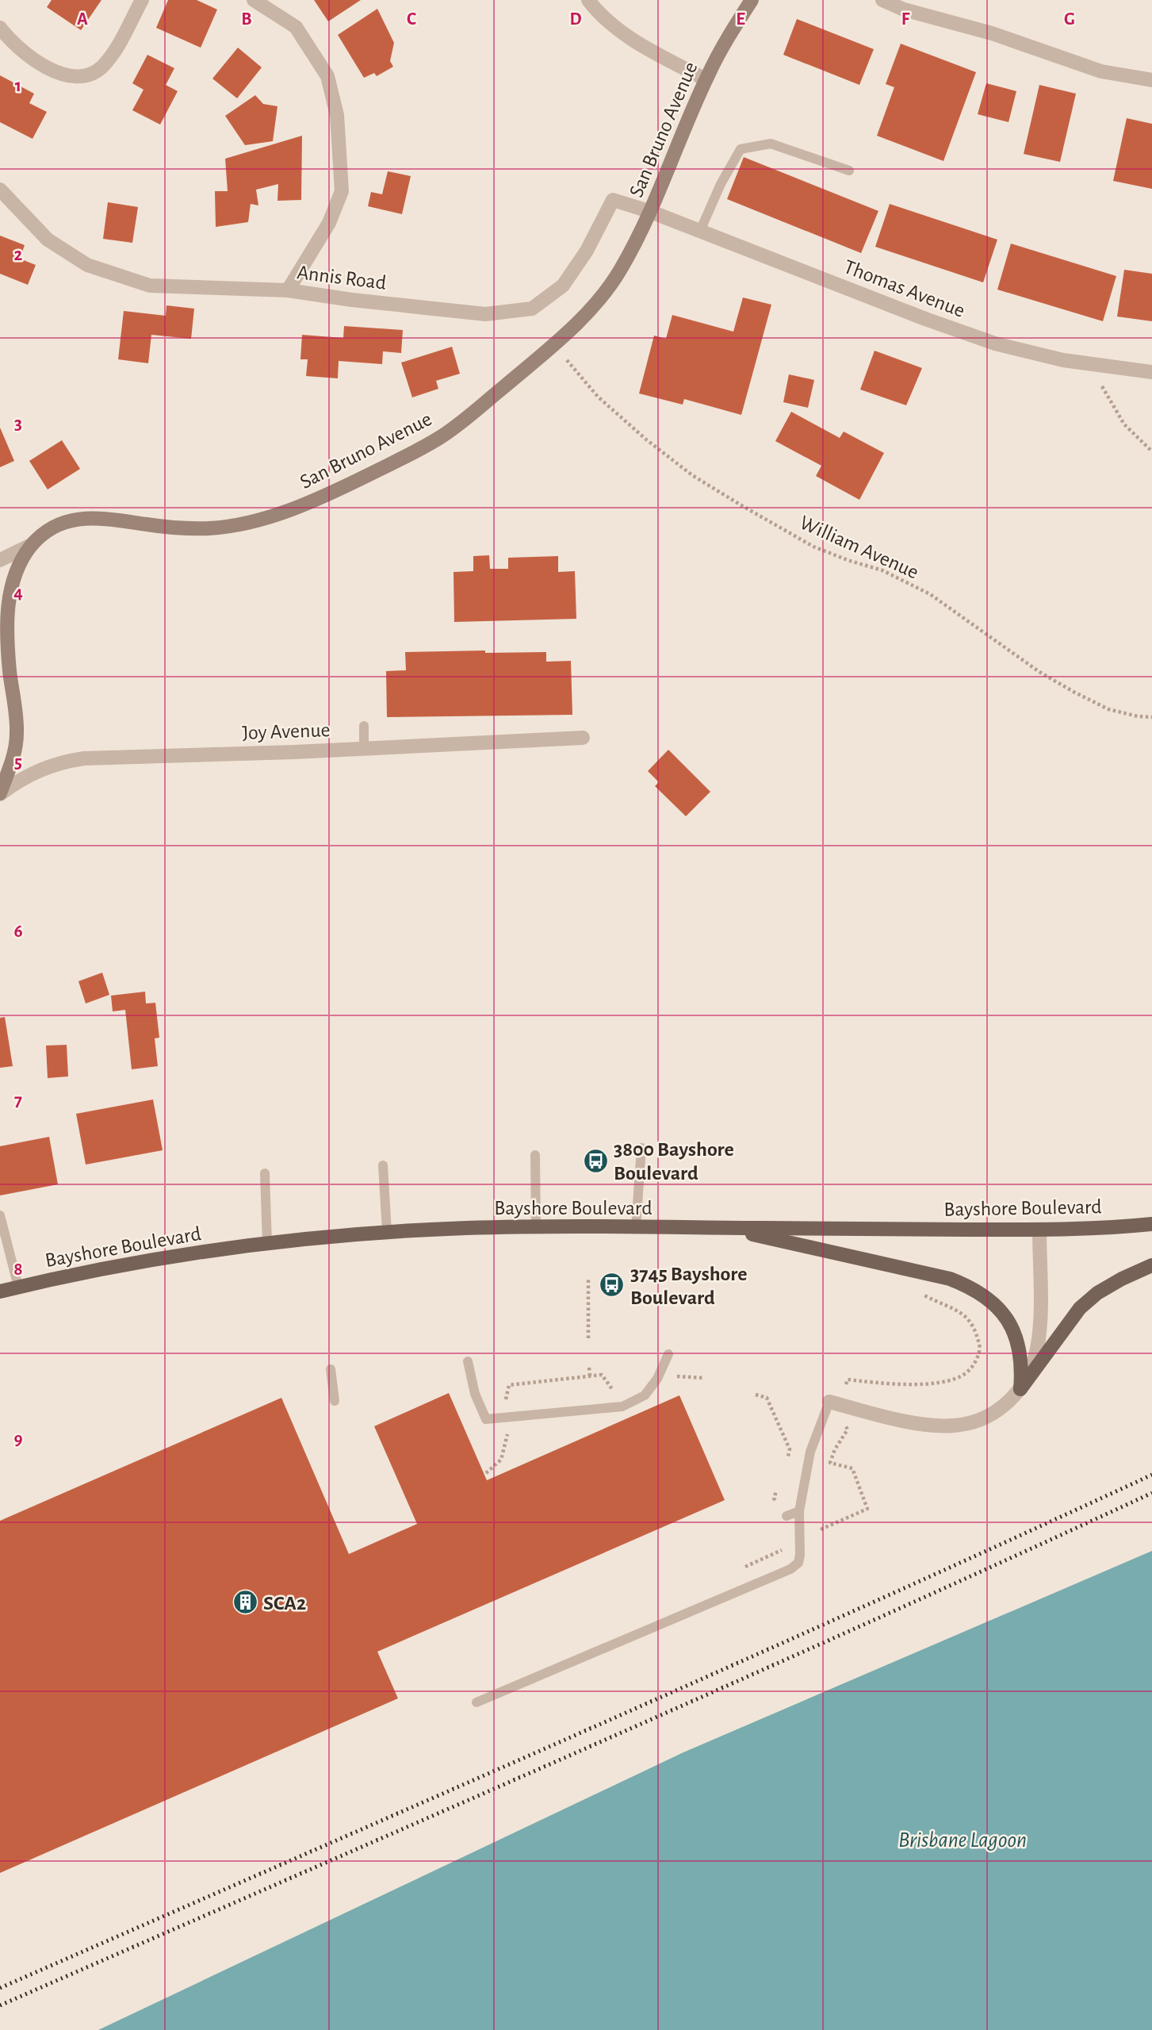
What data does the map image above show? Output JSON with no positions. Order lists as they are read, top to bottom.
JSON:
{
  "streets": {
    "main road": ["Bayshore Boulevard"],
    "street": [
      "San Bruno Avenue",
      "Annis Road",
      "Thomas Avenue",
      "Joy Avenue"
    ],
    "path": ["William Avenue"]
  },
  "crossings": [
    ["San Bruno Avenue", "Annis Road"],
    ["San Bruno Avenue", "Thomas Avenue"],
    ["San Bruno Avenue", "William Avenue"],
    ["San Bruno Avenue", "Joy Avenue"],
    ["Annis Road", "Thomas Avenue"]
  ],
  "water": ["Brisbane Lagoon"],
  "places": {
    "bus stop": ["3800 Bayshore Boulevard", "3745 Bayshore Boulevard"],
    "building": ["SCA2"]
  },
  "grid": {
    "columns": [
      "A",
      "B",
      "C",
      "D",
      "E",
      "F",
      "G"
    ],
    "rows": [
      "1",
      "2",
      "3",
      "4",
      "5",
      "6",
      "7",
      "8",
      "9"
    ]
  }
}
